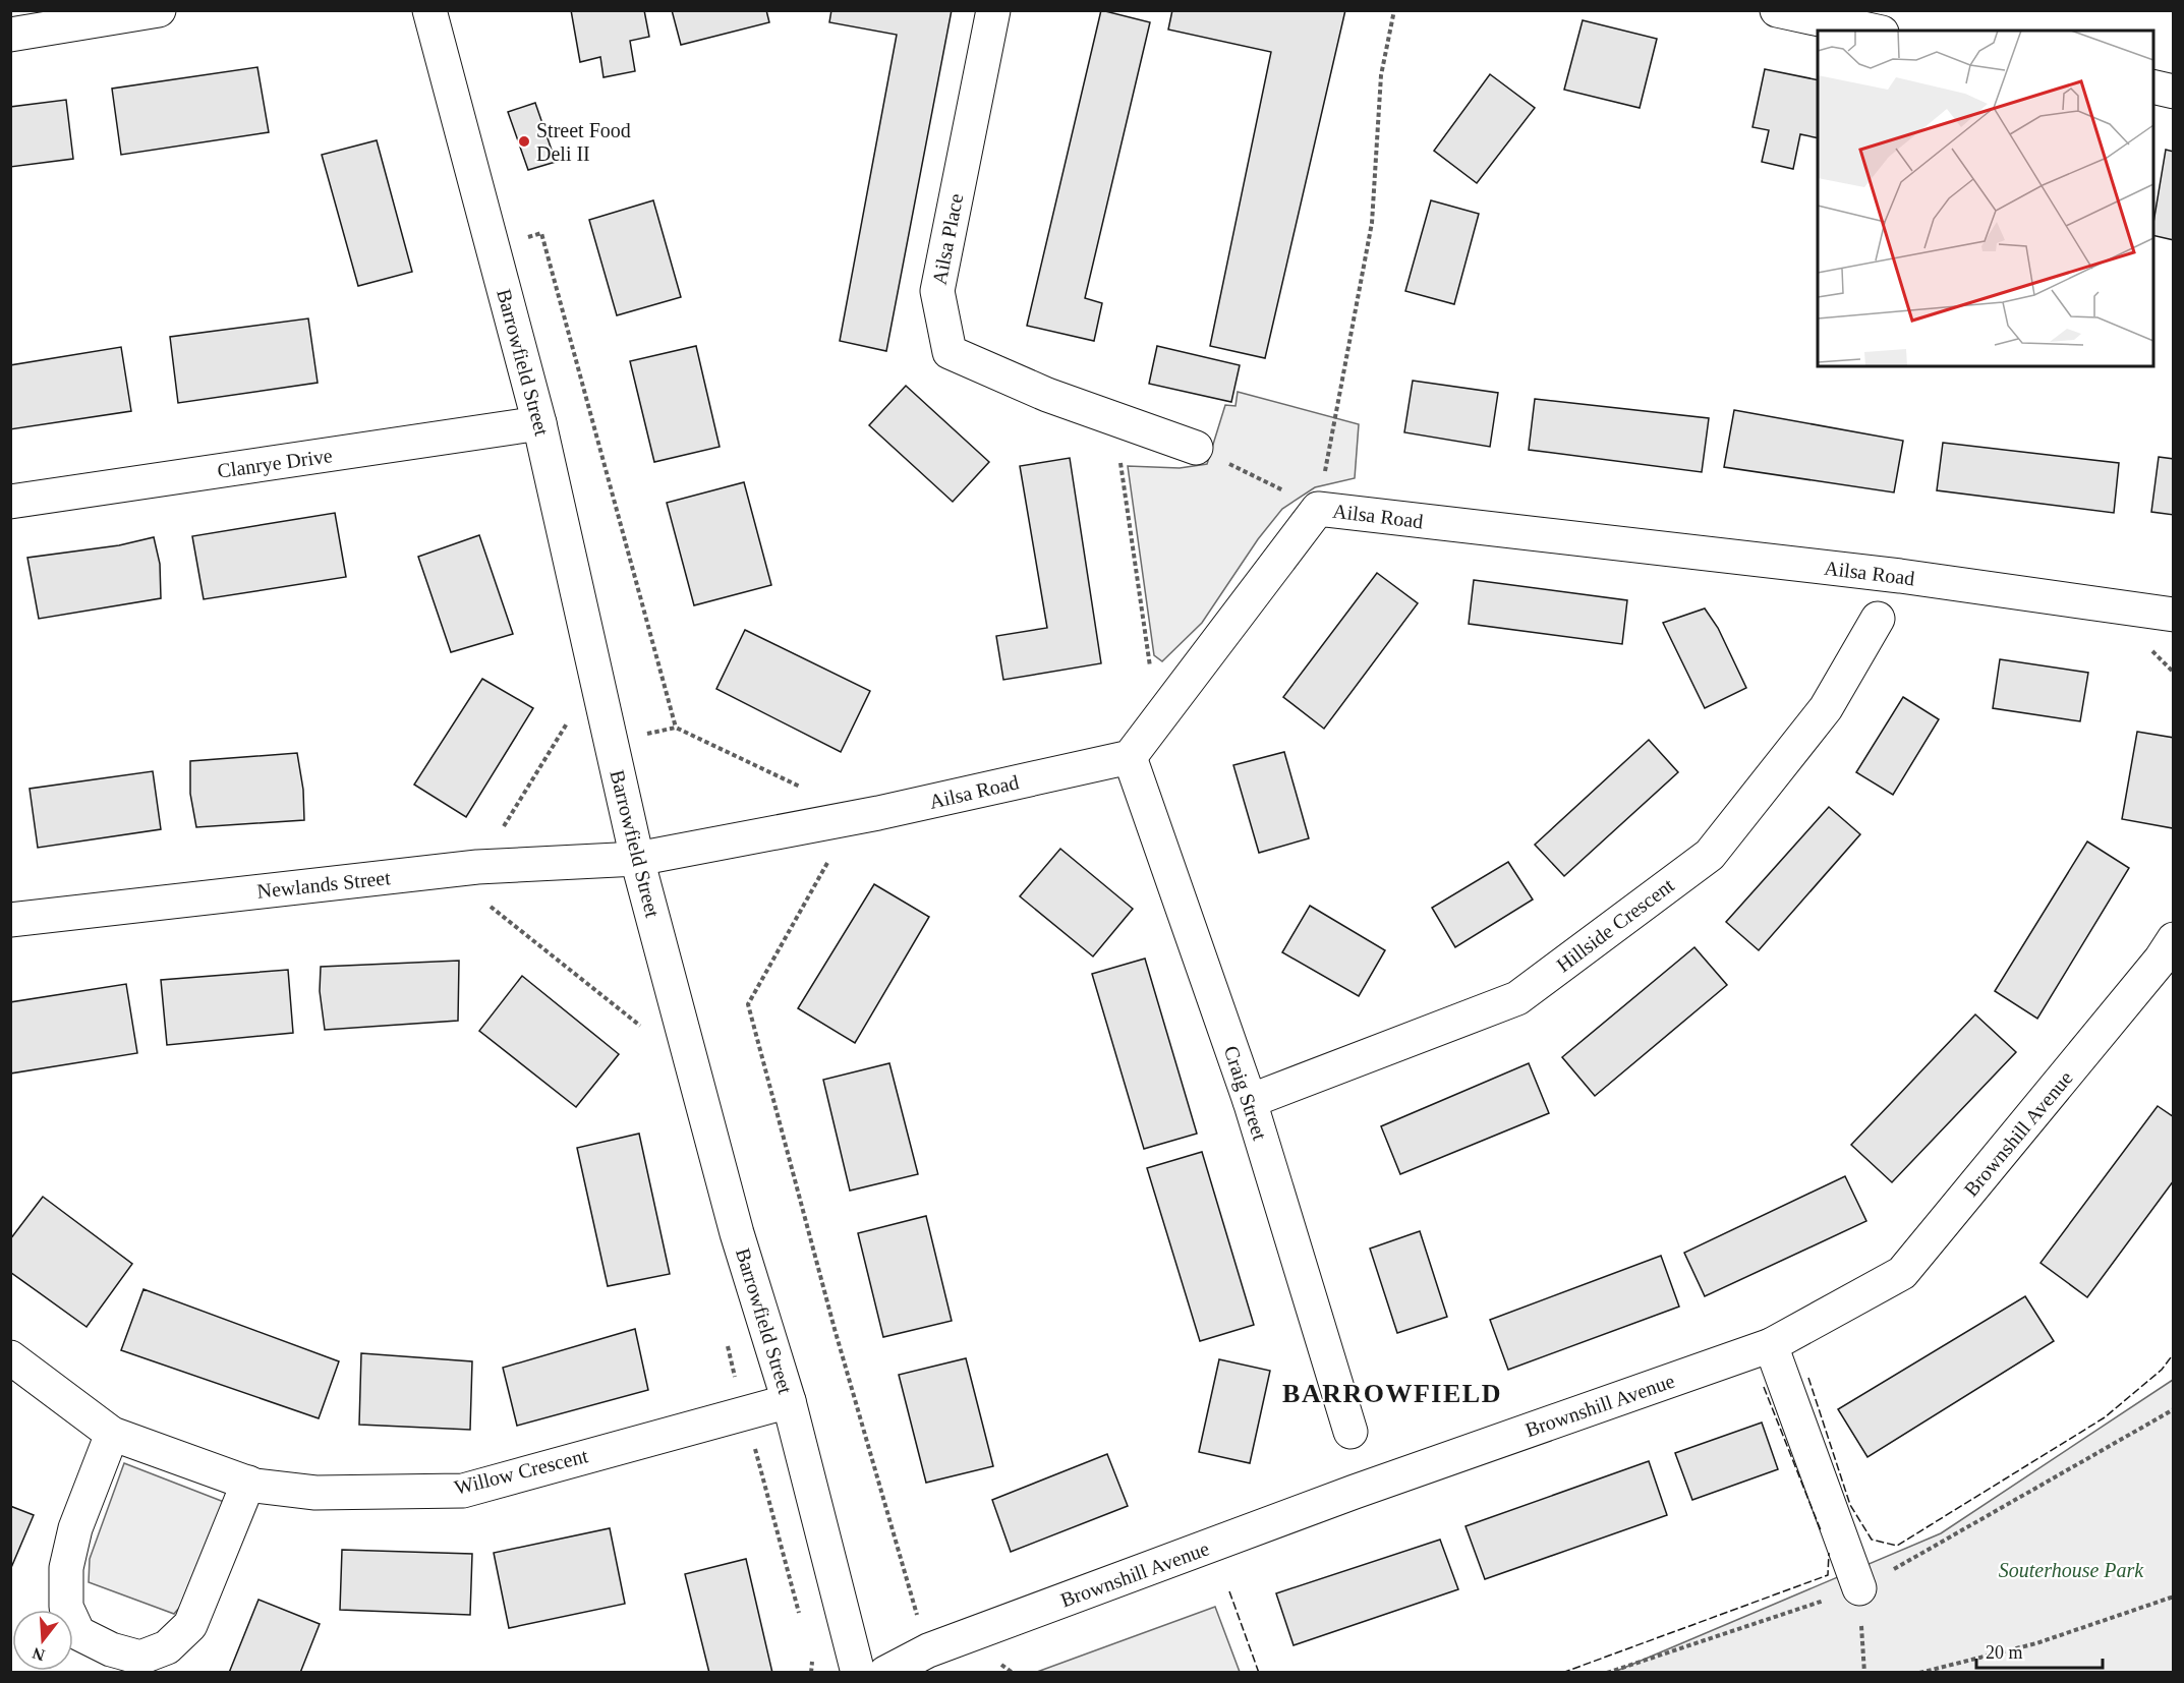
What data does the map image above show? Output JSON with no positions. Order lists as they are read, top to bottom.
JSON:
{
  "streets": {
    "street": [
      "Ailsa Place",
      "Barrowfield Street",
      "Clanrye Drive",
      "Ailsa Road",
      "Newlands Street",
      "Hillside Crescent",
      "Craig Street",
      "Brownshill Avenue",
      "Willow Crescent"
    ]
  },
  "crossings": [
    ["Barrowfield Street", "Clanrye Drive"],
    ["Barrowfield Street", "Ailsa Road"],
    ["Barrowfield Street", "Newlands Street"],
    ["Barrowfield Street", "Willow Crescent"],
    ["Ailsa Road", "Newlands Street"],
    ["Ailsa Road", "Craig Street"],
    ["Hillside Crescent", "Craig Street"]
  ],
  "districts": ["BARROWFIELD"],
  "parks": ["Souterhouse Park"],
  "places": ["Street Food Deli II"],
  "scale_bar": "20 m",
  "north": "bottom"
}
